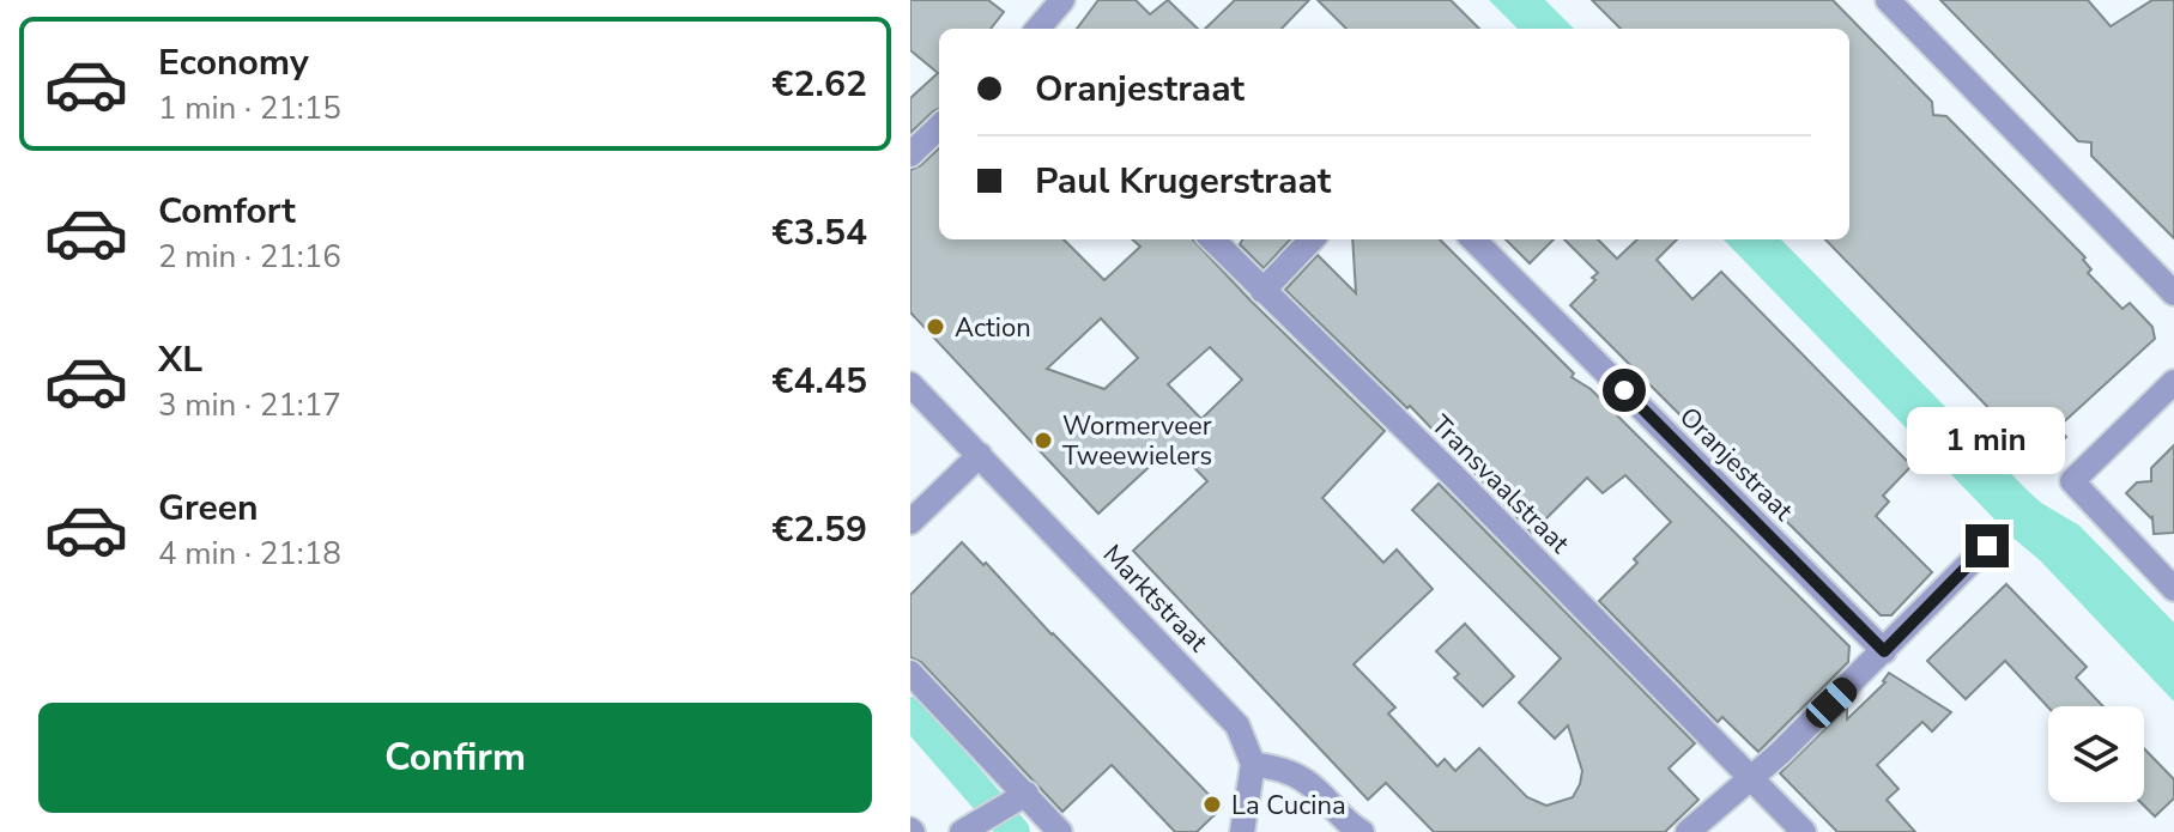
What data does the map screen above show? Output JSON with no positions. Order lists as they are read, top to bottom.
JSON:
{
  "streets": {
    "street": ["Oranjestraat", "Transvaalstraat", "Marktstraat"]
  },
  "places": ["Action", "Wormerveer Tweewielers", "La Cucina"],
  "page": {
    "list": [
      {
        "name": "Economy",
        "note": "1 min · 21:15",
        "value": "€2.62"
      },
      {
        "name": "Comfort",
        "note": "2 min · 21:16",
        "value": "€3.54"
      },
      {
        "name": "XL",
        "note": "3 min · 21:17",
        "value": "€4.45"
      },
      {
        "name": "Green",
        "note": "4 min · 21:18",
        "value": "€2.59"
      }
    ],
    "banner": ["Oranjestraat", "Paul Krugerstraat"],
    "bubble": "1 min",
    "buttons": "Confirm"
  }
}
